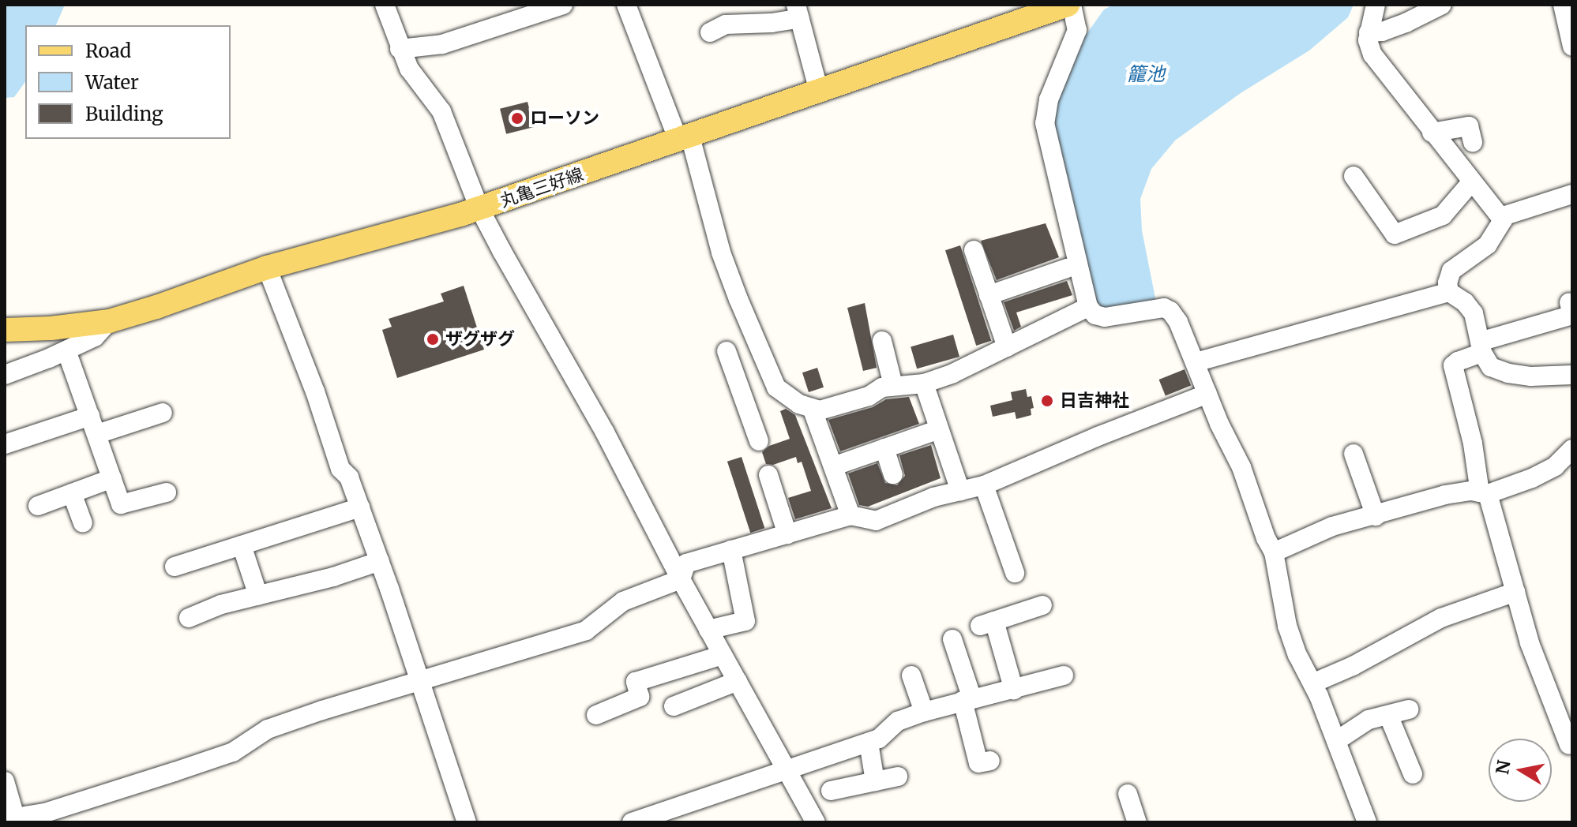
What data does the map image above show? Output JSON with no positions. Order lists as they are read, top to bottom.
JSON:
{
  "streets": {
    "main road": ["丸亀三好線"]
  },
  "water": ["籠池"],
  "places": ["ローソン", "ザグザグ", "日吉神社"],
  "legend": ["Road", "Water", "Building"],
  "north": "left"
}
